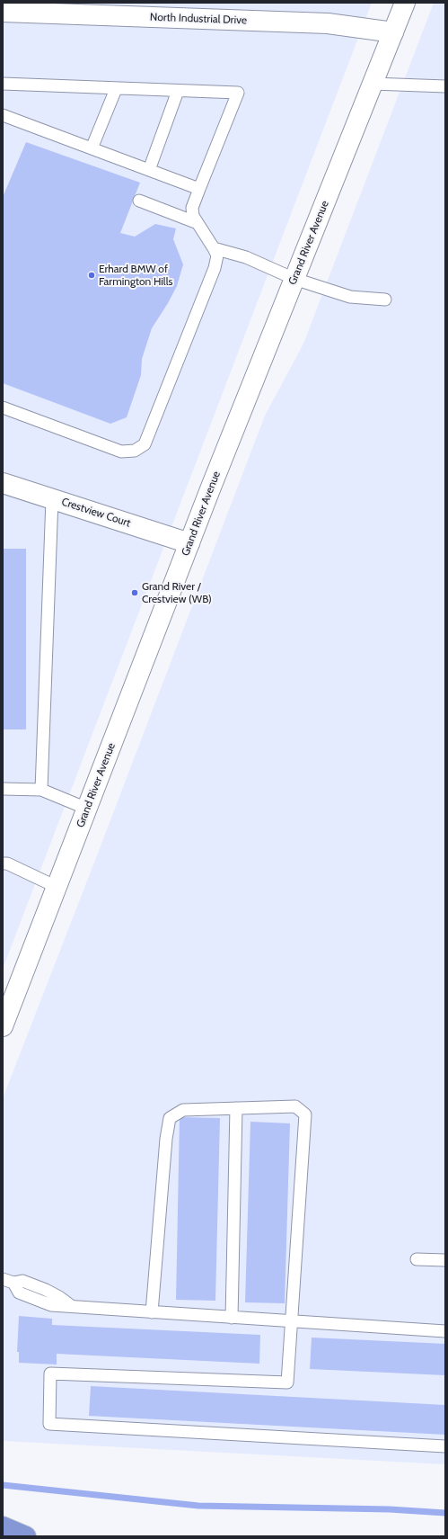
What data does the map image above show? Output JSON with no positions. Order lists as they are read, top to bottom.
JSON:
{
  "streets": {
    "main road": ["North Industrial Drive", "Grand River Avenue", "Crestview Court"]
  },
  "crossings": [
    ["North Industrial Drive", "Grand River Avenue"],
    ["Grand River Avenue", "Crestview Court"]
  ],
  "places": ["Erhard BMW of Farmington Hills", "Grand River / Crestview (WB)"]
}
